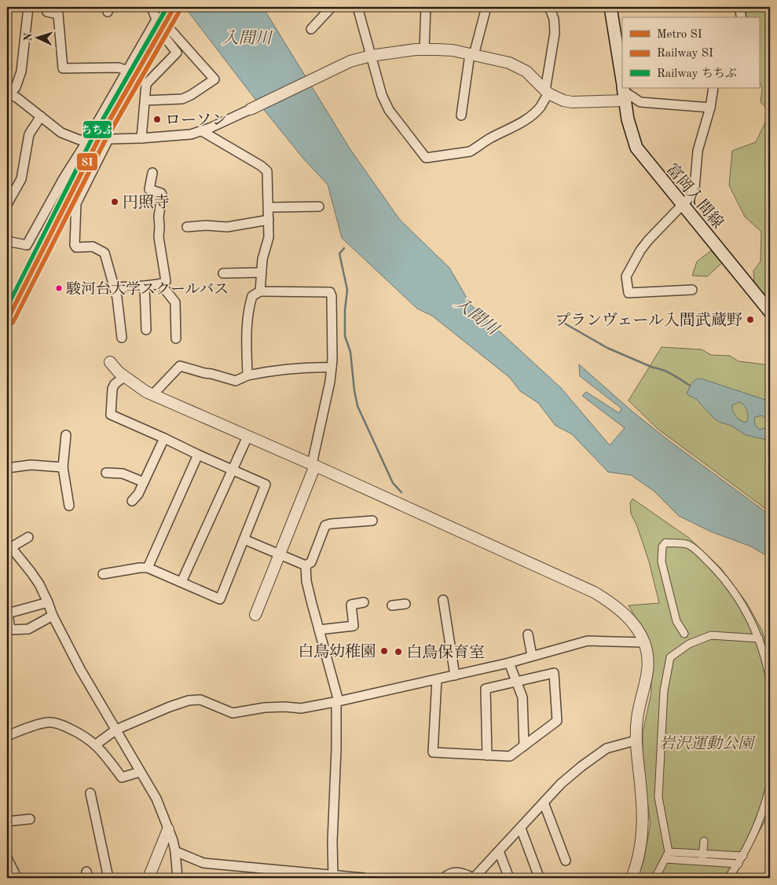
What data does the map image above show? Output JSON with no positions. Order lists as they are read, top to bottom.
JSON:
{
  "streets": {
    "main road": ["富岡入間線"]
  },
  "water": ["入間川"],
  "parks": ["岩沢運動公園"],
  "places": [
    "ローソン",
    "円照寺",
    "駿河台大学スクールバス",
    "プランヴェール入間武蔵野",
    "白鳥幼稚園",
    "白鳥保育室"
  ],
  "lines": ["metro line SI", "rail line ちちぶ", "rail line SI"],
  "legend": ["Metro SI", "Railway SI", "Railway ちちぶ"],
  "north": "left"
}
